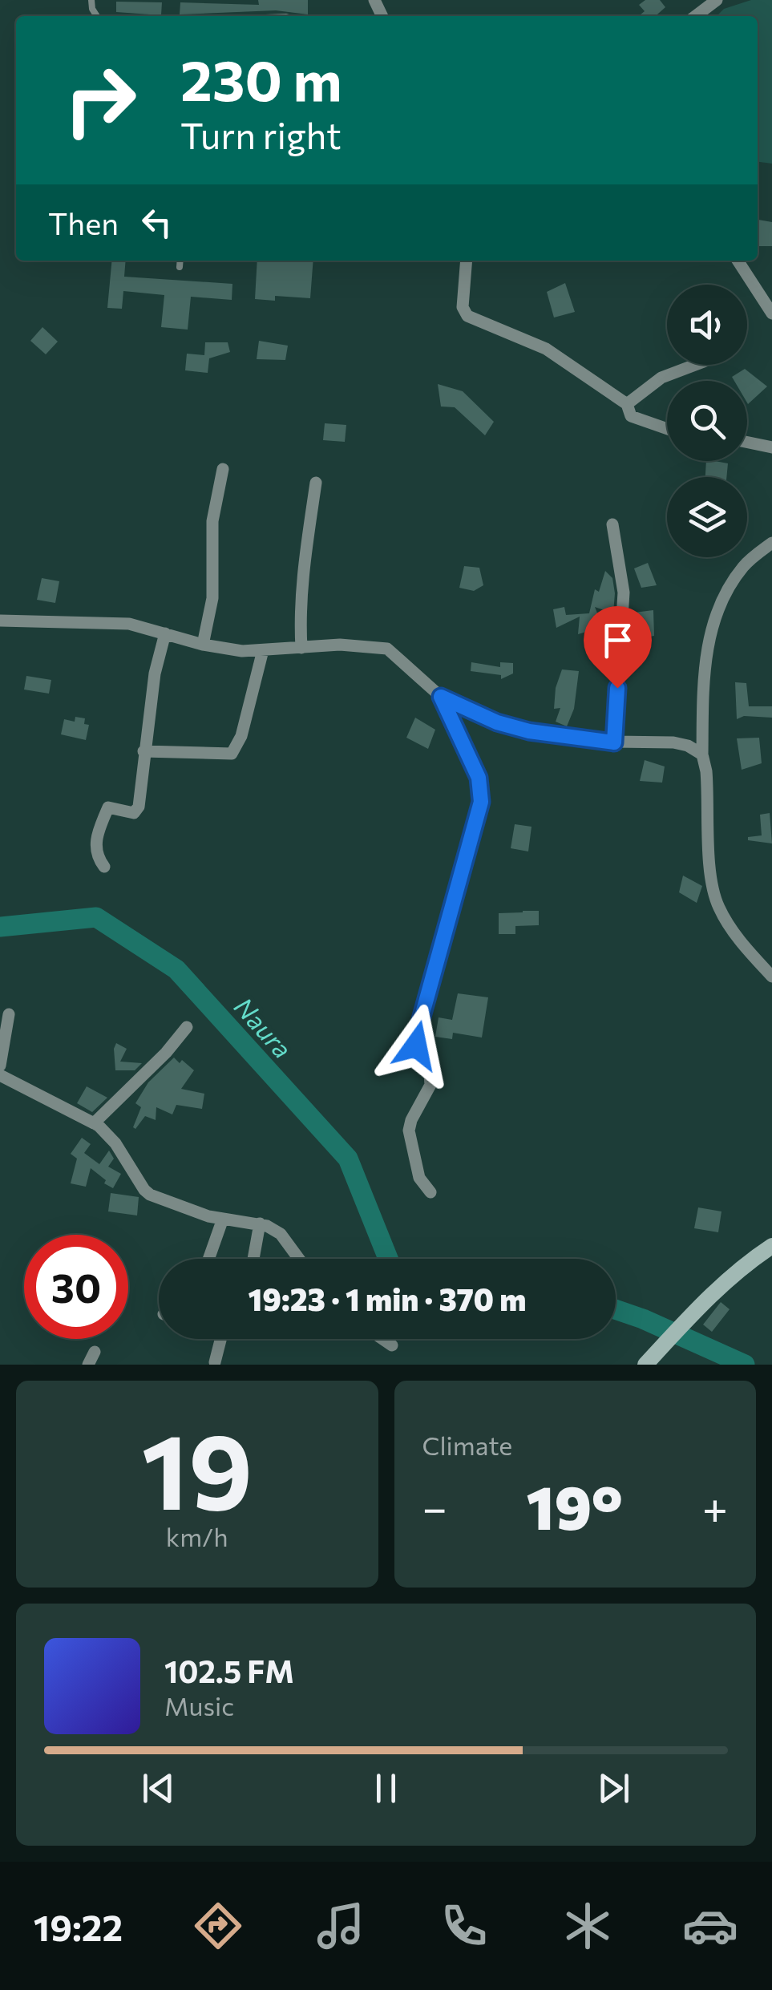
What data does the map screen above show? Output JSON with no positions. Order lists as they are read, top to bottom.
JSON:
{
  "water": ["Naura"],
  "page": {
    "turn": ["230 m", "Turn right"],
    "then": "Then",
    "limit": "30",
    "trip": "19:23 · 1 min · 370 m",
    "tile": [
      ["19", "km/h"],
      "Climate"
    ],
    "heat": ["−", "19°", "+"],
    "song": ["102.5 FM", "Music"],
    "tabs": "19:22"
  }
}
